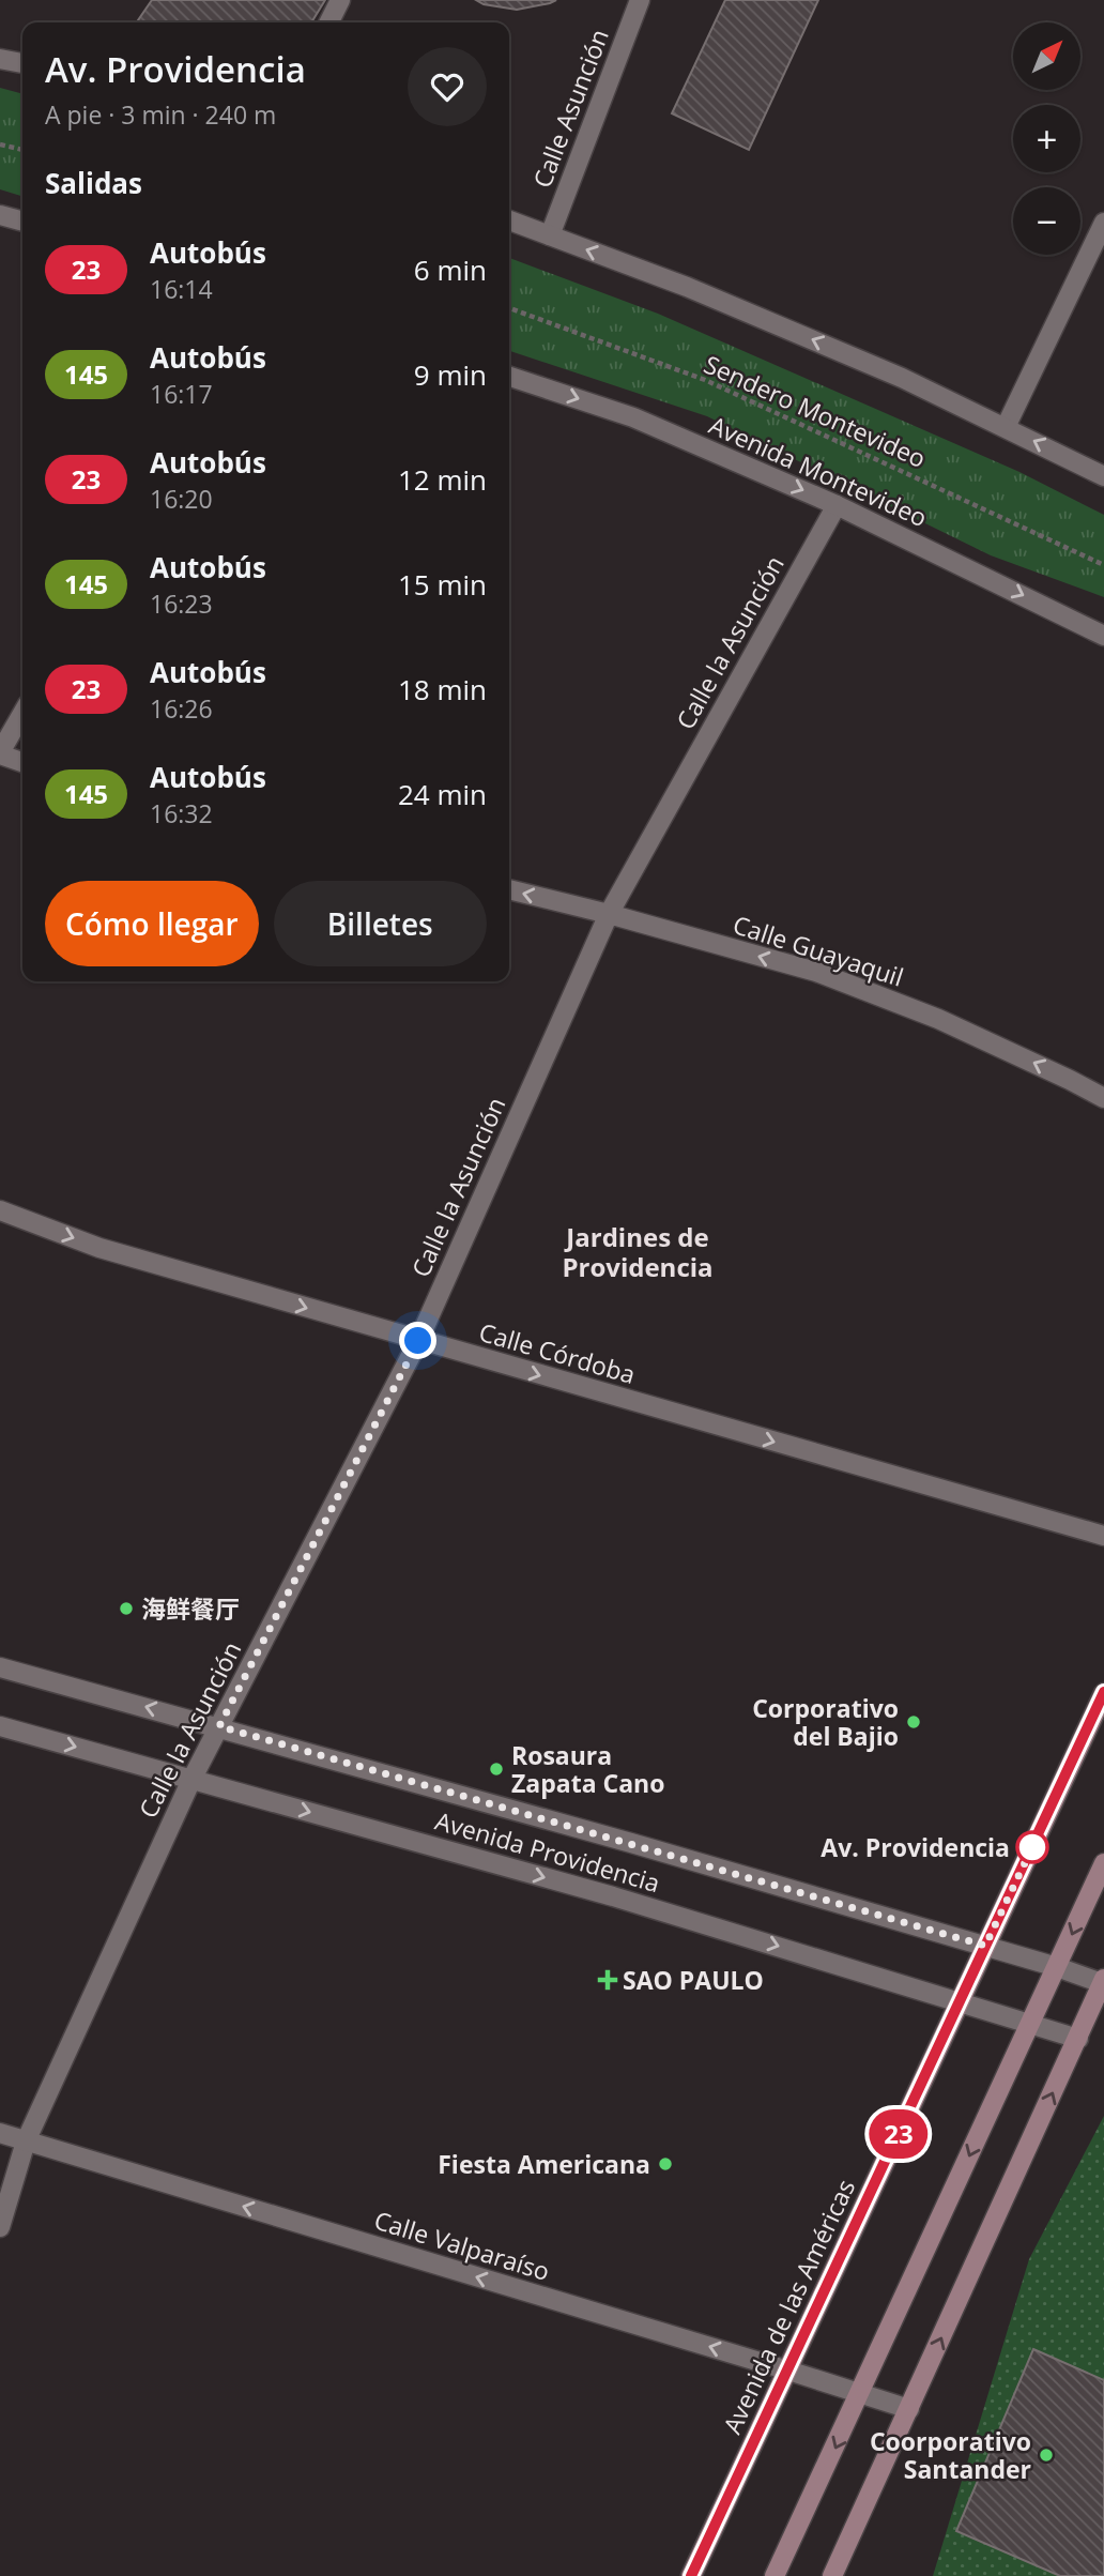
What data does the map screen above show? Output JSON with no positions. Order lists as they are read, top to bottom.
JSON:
{
  "streets": {
    "main road": ["Avenida de las Américas"],
    "street": [
      "Calle Asunción",
      "Avenida Montevideo",
      "Calle la Asunción",
      "Calle Guayaquil",
      "Calle Córdoba",
      "Avenida Providencia",
      "Calle Valparaíso"
    ],
    "path": ["Sendero Montevideo"]
  },
  "crossings": [
    ["Avenida Montevideo", "Calle la Asunción"],
    ["Calle la Asunción", "Calle Guayaquil"],
    ["Calle la Asunción", "Calle Córdoba"],
    ["Calle la Asunción", "Avenida Providencia"],
    ["Calle la Asunción", "Calle Valparaíso"],
    ["Avenida Providencia", "Avenida de las Américas"],
    ["Calle Valparaíso", "Avenida de las Américas"]
  ],
  "one_way": ["Calle Guayaquil", "Calle Córdoba", "Calle Valparaíso"],
  "districts": ["Jardines de Providencia"],
  "places": {
    "other": [
      "海鲜餐厅",
      "Corporativo del Bajio",
      "Rosaura Zapata Cano",
      "Av. Providencia",
      "Fiesta Americana",
      "Coorporativo Santander"
    ],
    "health": ["SAO PAULO"]
  },
  "lines": ["bus line 23"],
  "north": "top right",
  "page": {
    "on_map": "23",
    "map_buttons": ["+", "−"],
    "heading": [
      ["Av. Providencia", "A pie · 3 min · 240 m"],
      "Salidas"
    ],
    "list": [
      {
        "mark": "23",
        "name": "Autobús",
        "note": "16:14",
        "value": "6 min"
      },
      {
        "mark": "145",
        "name": "Autobús",
        "note": "16:17",
        "value": "9 min"
      },
      {
        "mark": "23",
        "name": "Autobús",
        "note": "16:20",
        "value": "12 min"
      },
      {
        "mark": "145",
        "name": "Autobús",
        "note": "16:23",
        "value": "15 min"
      },
      {
        "mark": "23",
        "name": "Autobús",
        "note": "16:26",
        "value": "18 min"
      },
      {
        "mark": "145",
        "name": "Autobús",
        "note": "16:32",
        "value": "24 min"
      }
    ],
    "buttons": ["Cómo llegar", "Billetes"]
  }
}
